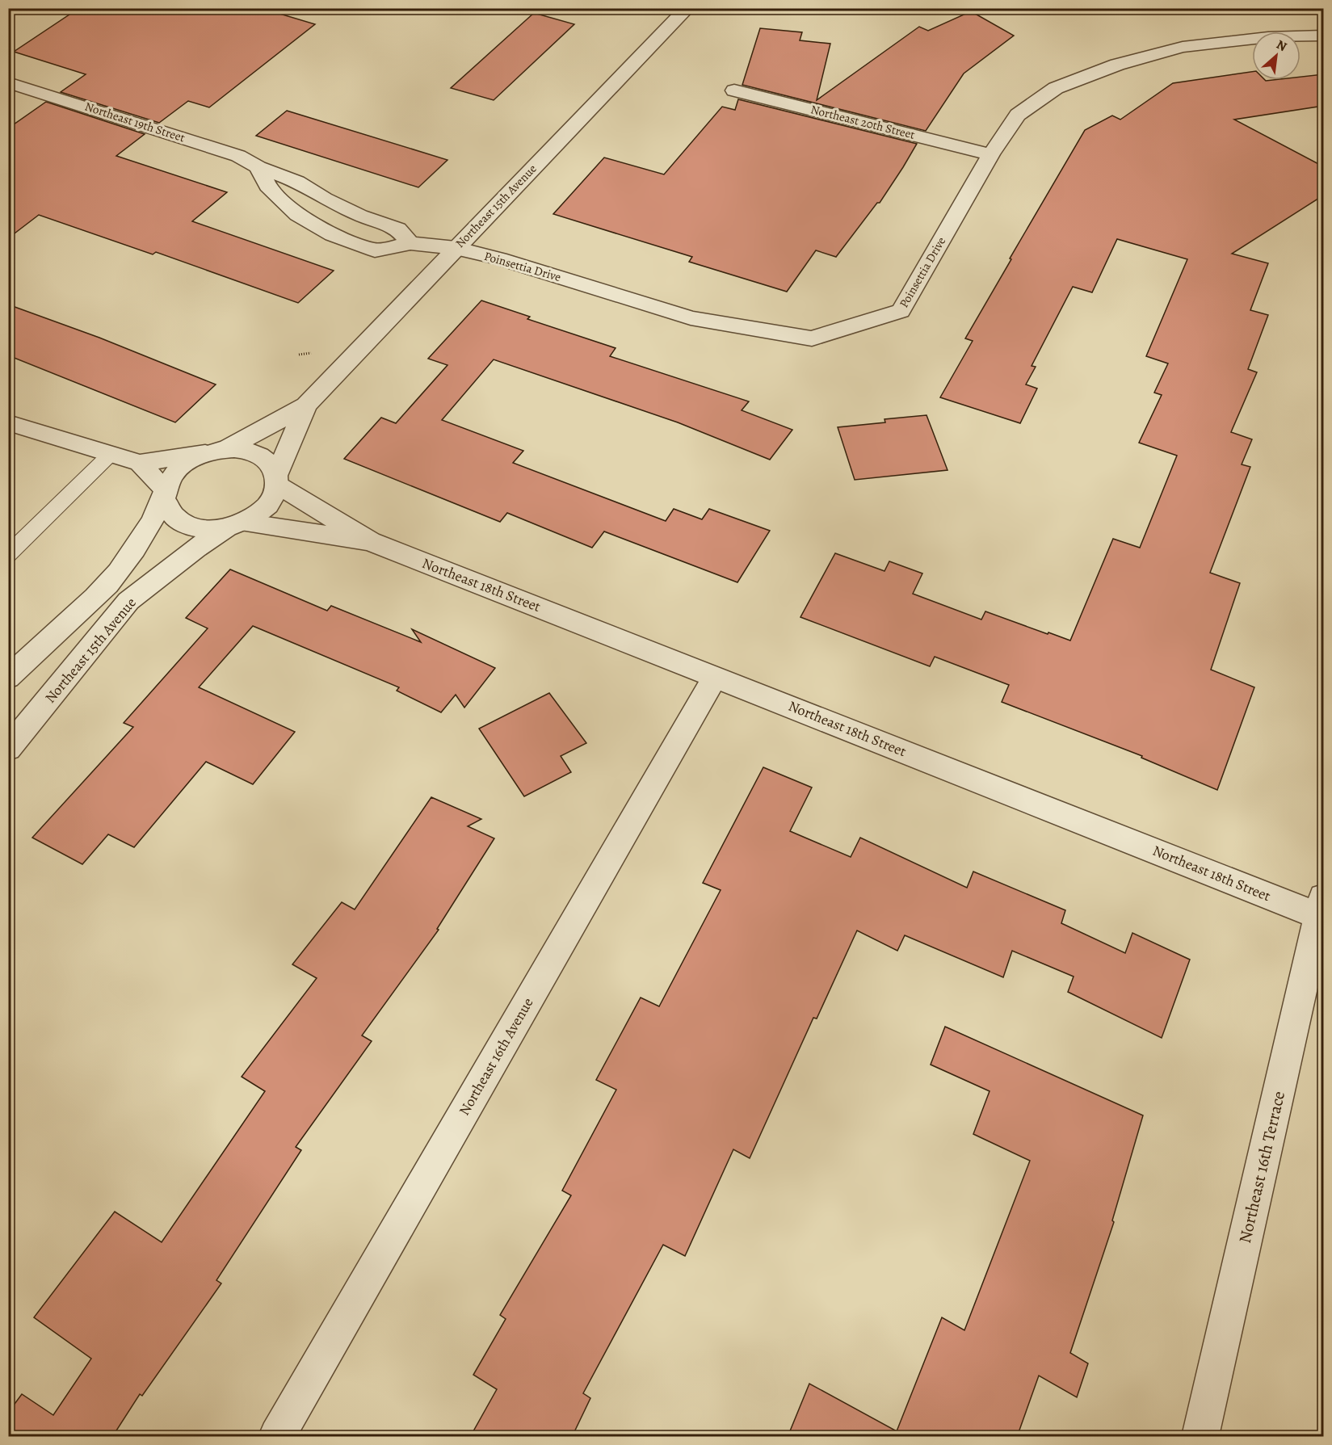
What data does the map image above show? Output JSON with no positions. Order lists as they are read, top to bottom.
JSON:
{
  "streets": {
    "street": [
      "Northeast 19th Street",
      "Northeast 20th Street",
      "Northeast 15th Avenue",
      "Poinsettia Drive",
      "Northeast 18th Street",
      "Northeast 16th Avenue",
      "Northeast 16th Terrace"
    ]
  },
  "crossings": [
    ["Northeast 20th Street", "Poinsettia Drive"],
    ["Northeast 15th Avenue", "Poinsettia Drive"],
    ["Northeast 15th Avenue", "Northeast 18th Street"],
    ["Northeast 18th Street", "Northeast 16th Avenue"],
    ["Northeast 18th Street", "Northeast 16th Terrace"]
  ],
  "north": "top right"
}
